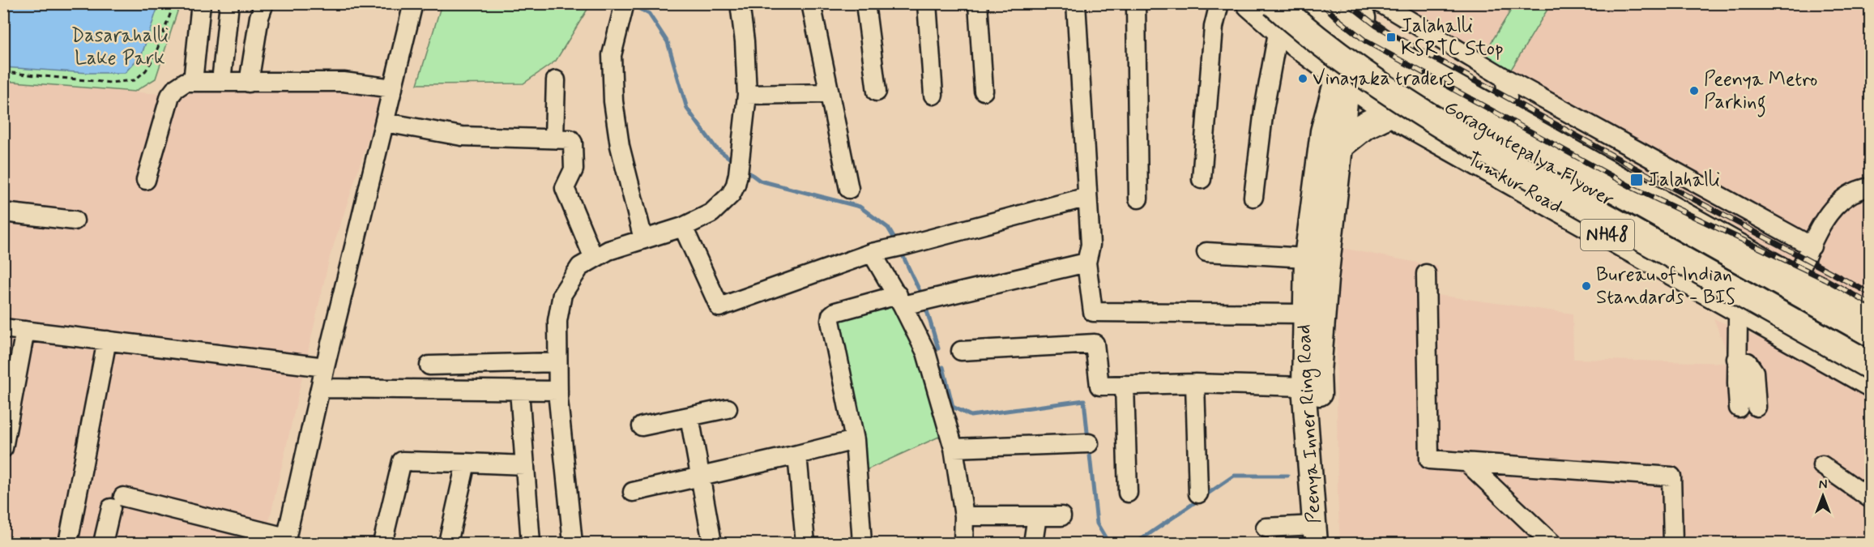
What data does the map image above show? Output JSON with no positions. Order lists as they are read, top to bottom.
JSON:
{
  "streets": {
    "highway": ["Goraguntepalya Flyover", "Tumkur Road", "NH48"],
    "main road": ["Peenya Inner Ring Road"]
  },
  "crossings": [
    ["Tumkur Road", "Peenya Inner Ring Road"]
  ],
  "parks": ["Dasarahalli Lake Park"],
  "places": {
    "transit": ["Jalahalli KSRTC Stop", "Jalahalli"],
    "other": ["Vinayaka traders", "Peenya Metro Parking", "Bureau of Indian Standards - BIS"]
  },
  "north": "top"
}
